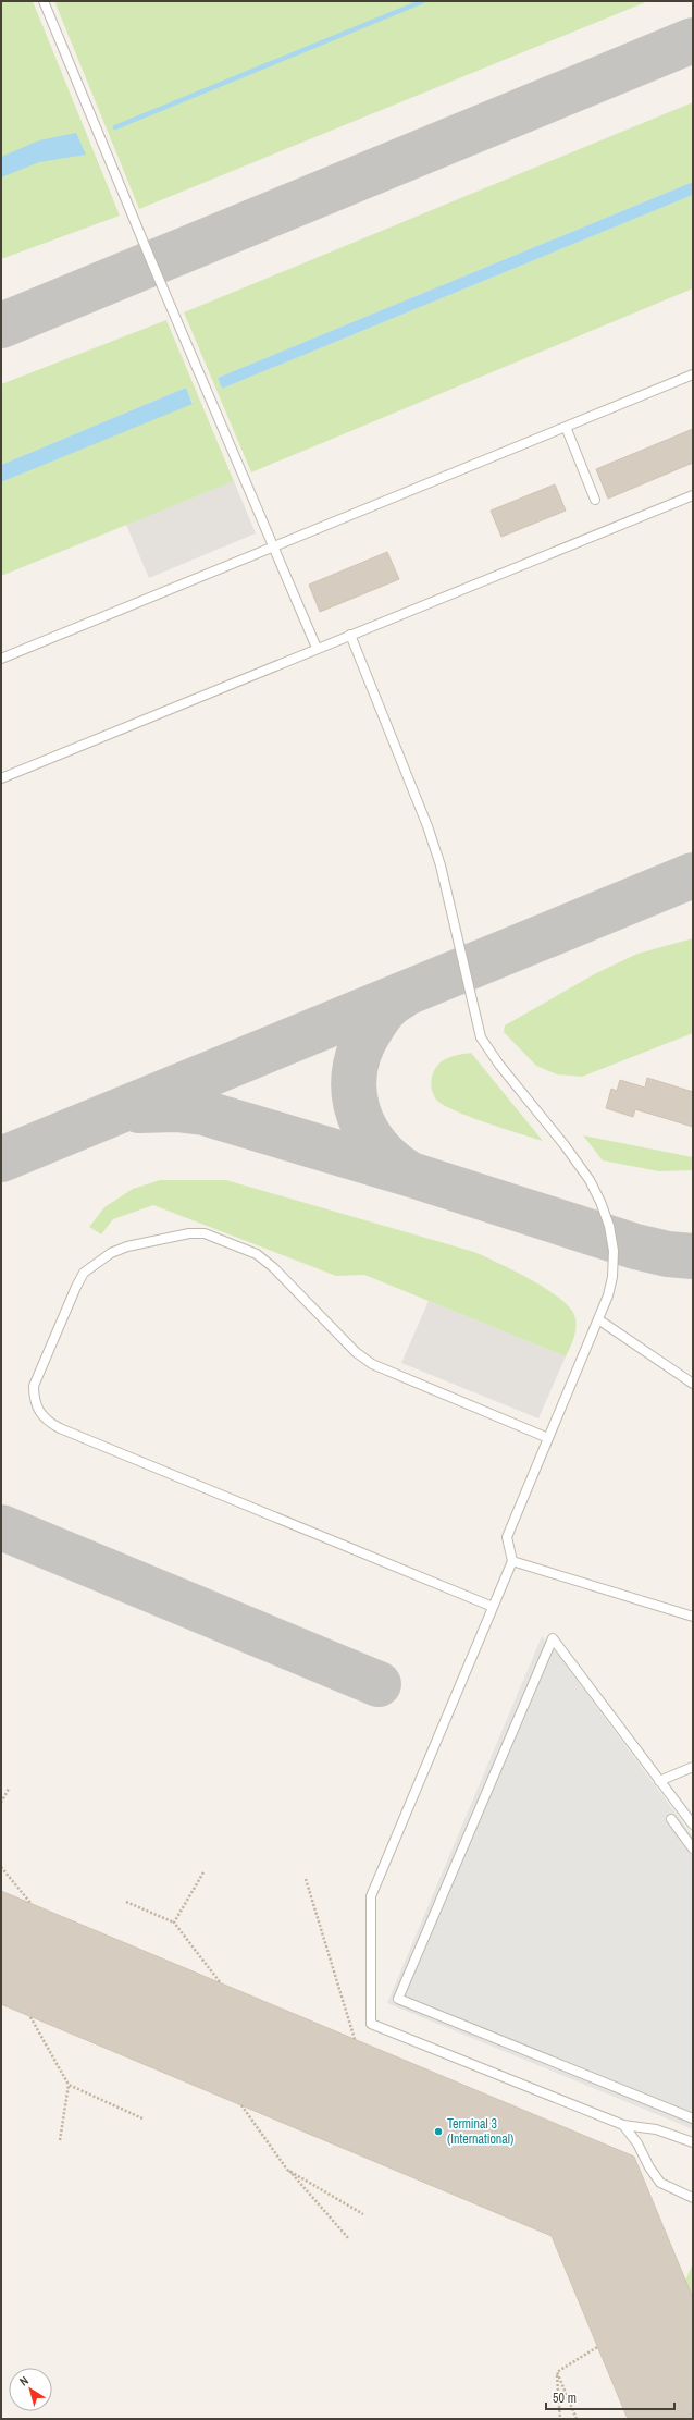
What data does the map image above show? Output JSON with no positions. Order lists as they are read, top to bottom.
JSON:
{
  "places": ["Terminal 3 (International)"],
  "scale_bar": "50 m",
  "north": "top left"
}
